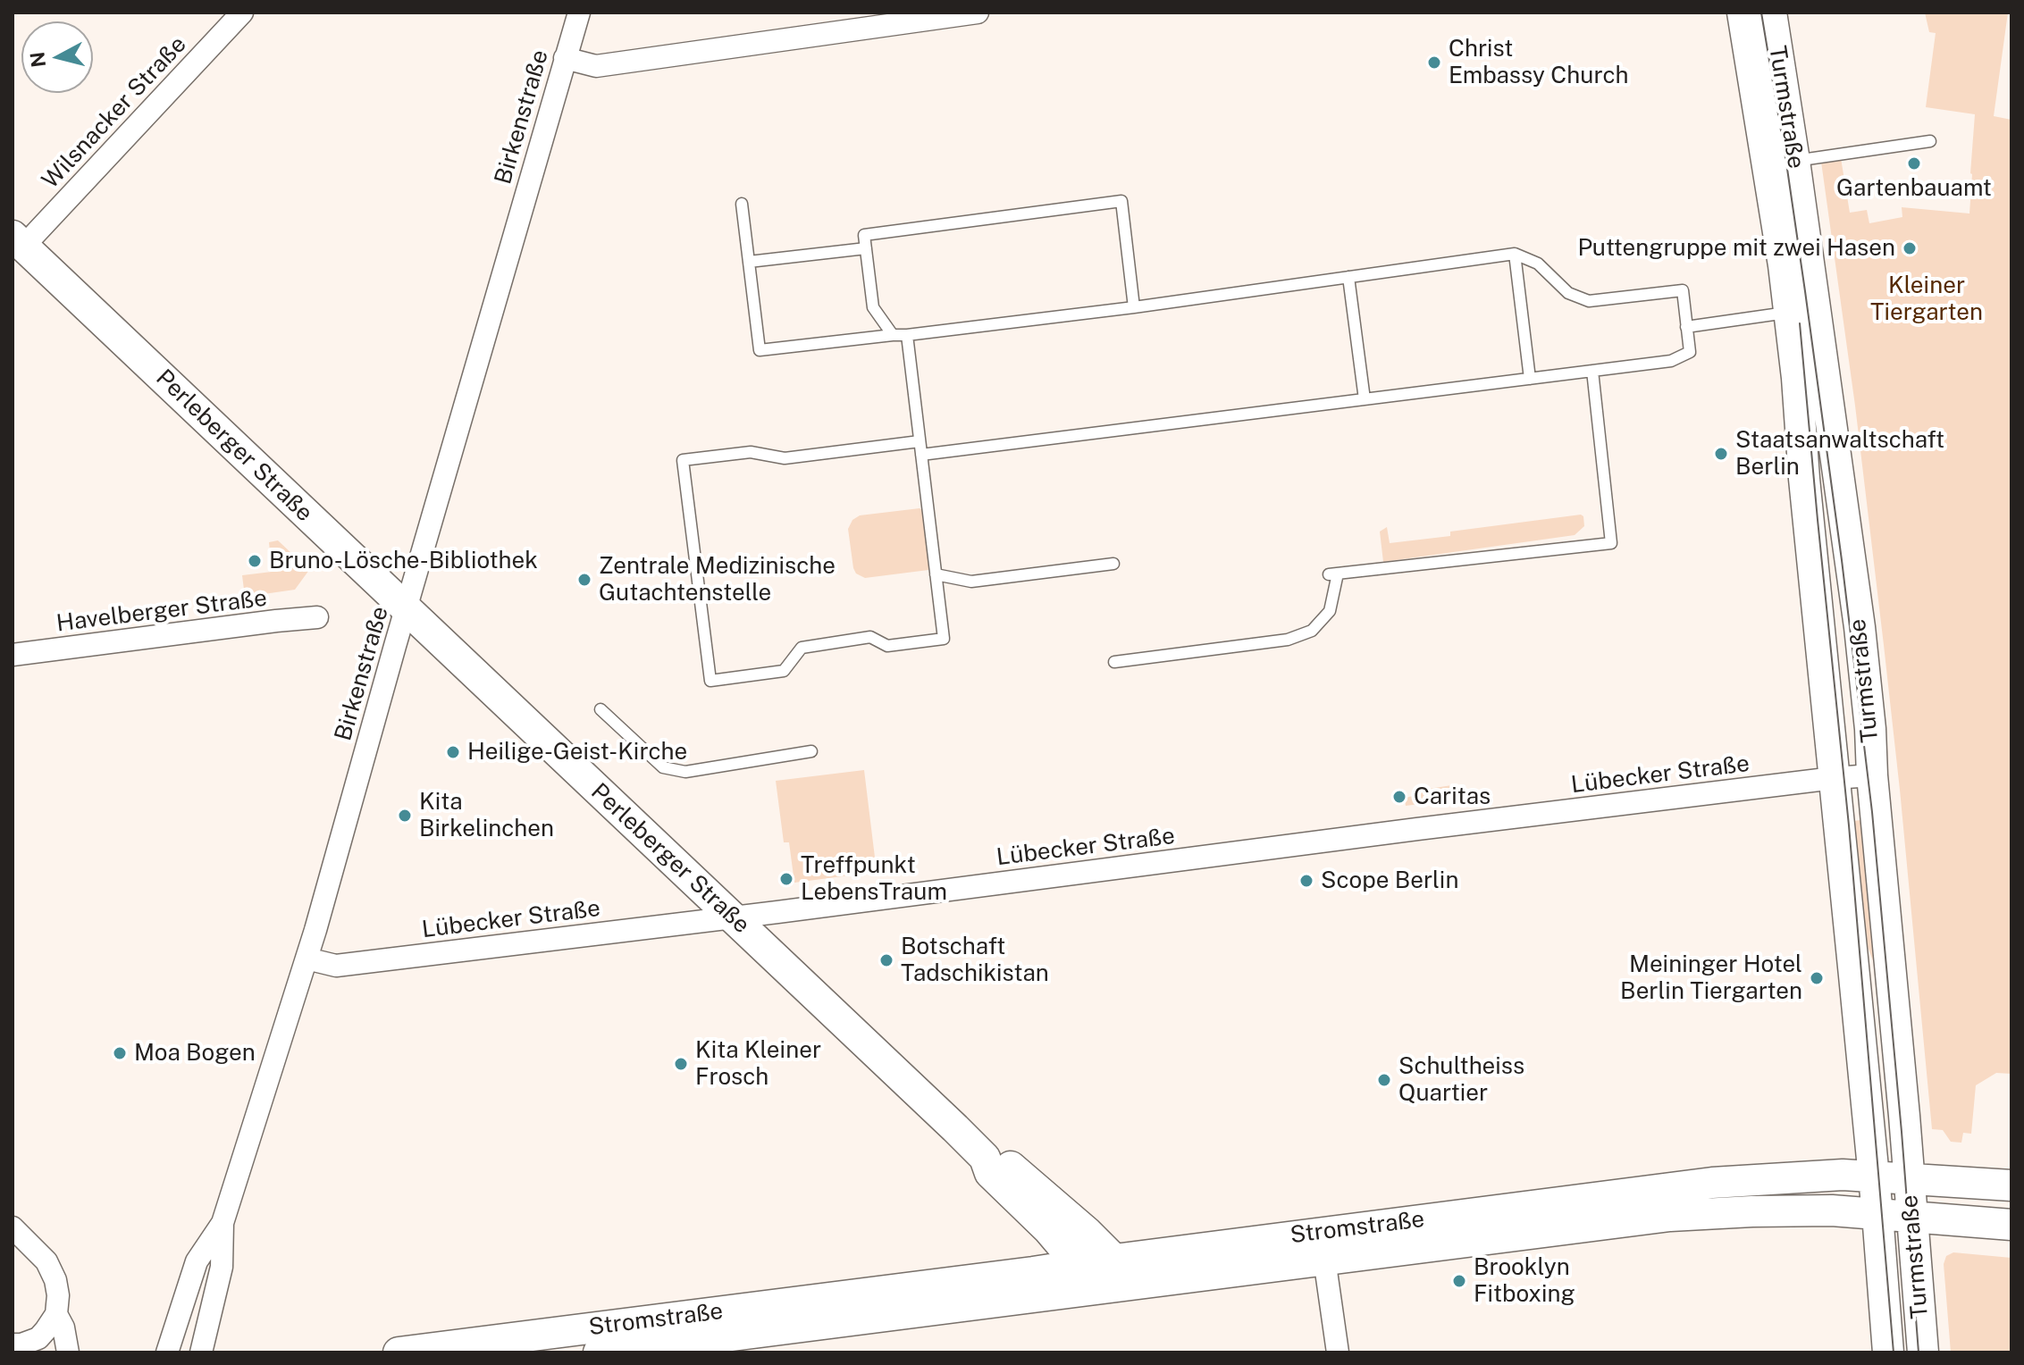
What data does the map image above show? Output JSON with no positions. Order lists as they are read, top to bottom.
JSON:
{
  "streets": {
    "main road": ["Turmstraße", "Perleberger Straße", "Stromstraße"],
    "street": [
      "Wilsnacker Straße",
      "Birkenstraße",
      "Havelberger Straße",
      "Lübecker Straße"
    ]
  },
  "crossings": [
    ["Turmstraße", "Lübecker Straße"],
    ["Turmstraße", "Stromstraße"],
    ["Wilsnacker Straße", "Perleberger Straße"],
    ["Birkenstraße", "Perleberger Straße"],
    ["Birkenstraße", "Lübecker Straße"],
    ["Perleberger Straße", "Lübecker Straße"],
    ["Perleberger Straße", "Stromstraße"]
  ],
  "parks": ["Kleiner Tiergarten"],
  "places": [
    "Christ Embassy Church",
    "Gartenbauamt",
    "Puttengruppe mit zwei Hasen",
    "Staatsanwaltschaft Berlin",
    "Bruno-Lösche-Bibliothek",
    "Zentrale Medizinische Gutachtenstelle",
    "Heilige-Geist-Kirche",
    "Caritas",
    "Kita Birkelinchen",
    "Treffpunkt LebensTraum",
    "Scope Berlin",
    "Botschaft Tadschikistan",
    "Meininger Hotel Berlin Tiergarten",
    "Moa Bogen",
    "Kita Kleiner Frosch",
    "Schultheiss Quartier",
    "Brooklyn Fitboxing"
  ],
  "north": "left"
}
